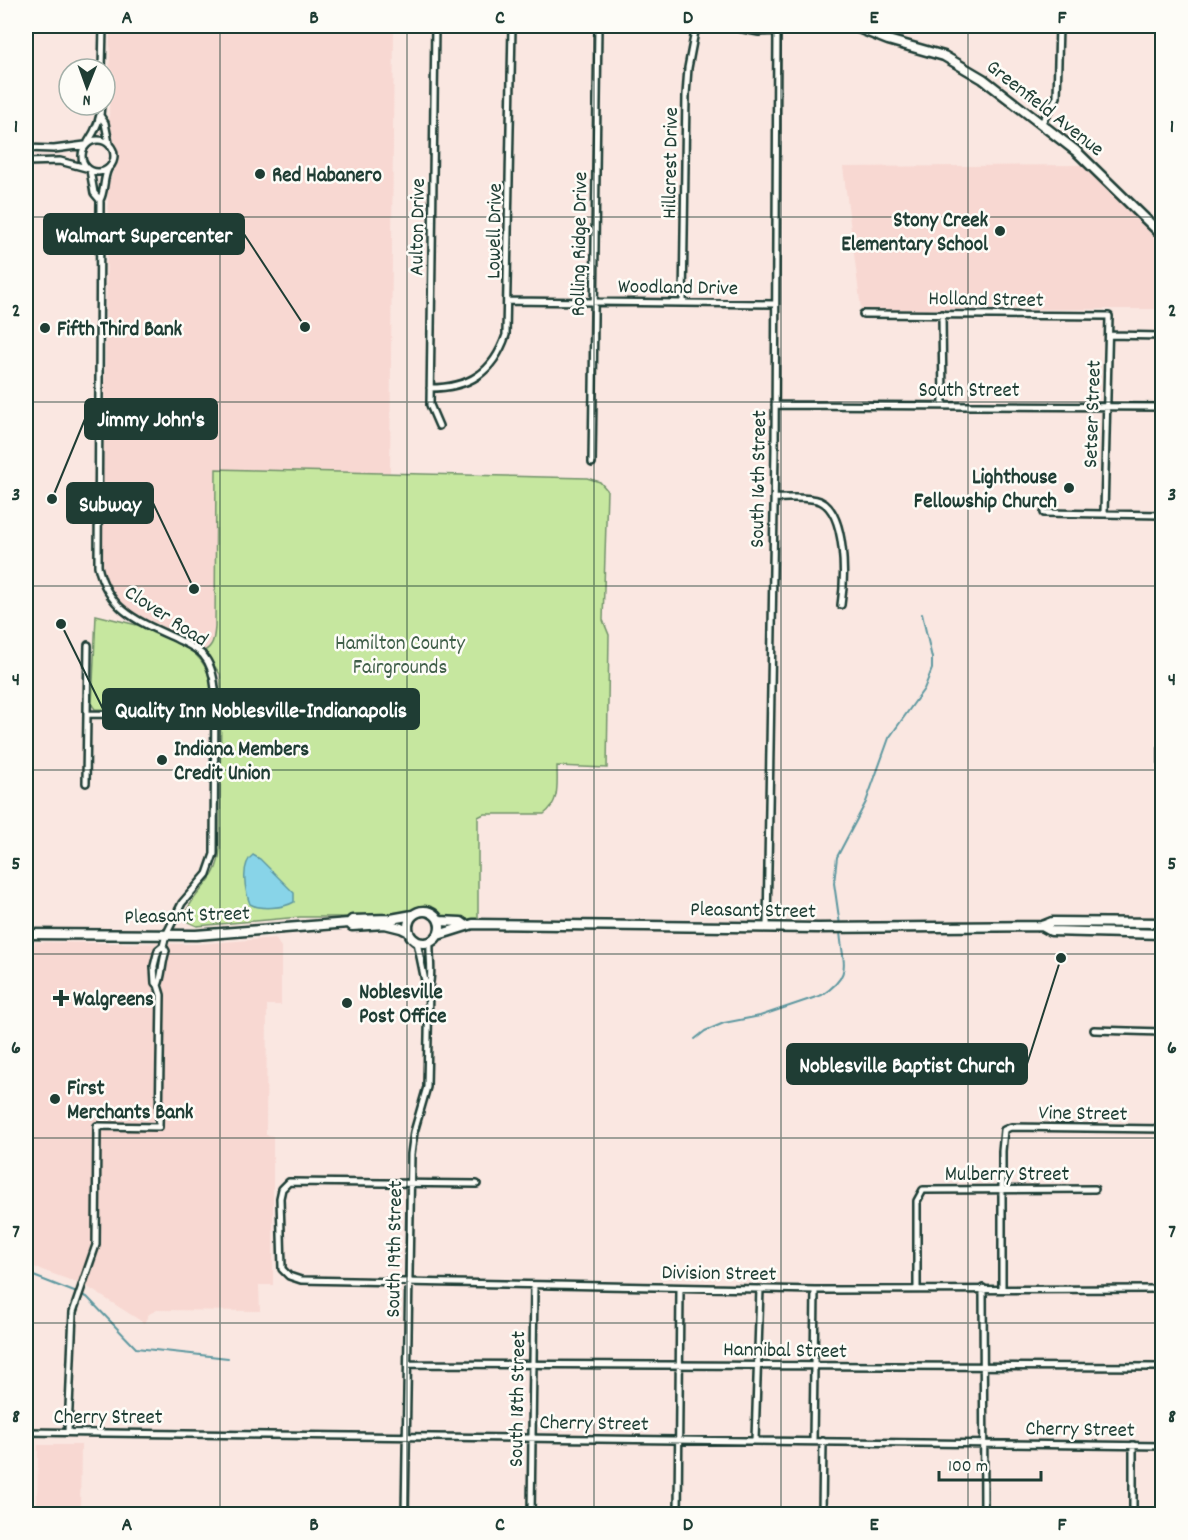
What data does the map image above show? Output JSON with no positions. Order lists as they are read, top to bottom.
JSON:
{
  "streets": {
    "street": [
      "Greenfield Avenue",
      "Hillcrest Drive",
      "Aulton Drive",
      "Lowell Drive",
      "Rolling Ridge Drive",
      "Woodland Drive",
      "Holland Street",
      "South Street",
      "Setser Street",
      "South 16th Street",
      "Clover Road",
      "Pleasant Street",
      "Vine Street",
      "Mulberry Street",
      "South 19th Street",
      "Division Street",
      "Hannibal Street",
      "South 18th Street",
      "Cherry Street"
    ]
  },
  "crossings": [
    ["Hillcrest Drive", "Woodland Drive"],
    ["Aulton Drive", "Lowell Drive"],
    ["Lowell Drive", "Woodland Drive"],
    ["Rolling Ridge Drive", "Woodland Drive"],
    ["Woodland Drive", "South 16th Street"],
    ["Holland Street", "Setser Street"],
    ["South Street", "Setser Street"],
    ["South Street", "South 16th Street"],
    ["South 16th Street", "Pleasant Street"],
    ["Clover Road", "Pleasant Street"],
    ["Clover Road", "Cherry Street"],
    ["Pleasant Street", "South 19th Street"],
    ["Vine Street", "Mulberry Street"],
    ["Mulberry Street", "Division Street"],
    ["South 19th Street", "Division Street"],
    ["South 19th Street", "Hannibal Street"],
    ["South 19th Street", "Cherry Street"],
    ["Division Street", "South 18th Street"],
    ["Hannibal Street", "South 18th Street"],
    ["South 18th Street", "Cherry Street"]
  ],
  "parks": ["Hamilton County Fairgrounds"],
  "places": {
    "other": [
      "Red Habanero",
      "Stony Creek Elementary School",
      "Walmart Supercenter",
      "Fifth Third Bank",
      "Lighthouse Fellowship Church",
      "Jimmy John's",
      "Subway",
      "Quality Inn Noblesville-Indianapolis",
      "Indiana Members Credit Union",
      "Noblesville Baptist Church",
      "Noblesville Post Office",
      "First Merchants Bank"
    ],
    "health": ["Walgreens"]
  },
  "scale_bar": "100 m",
  "north": "bottom",
  "grid": {
    "columns": [
      "A",
      "B",
      "C",
      "D",
      "E",
      "F"
    ],
    "rows": [
      "1",
      "2",
      "3",
      "4",
      "5",
      "6",
      "7",
      "8"
    ]
  }
}
